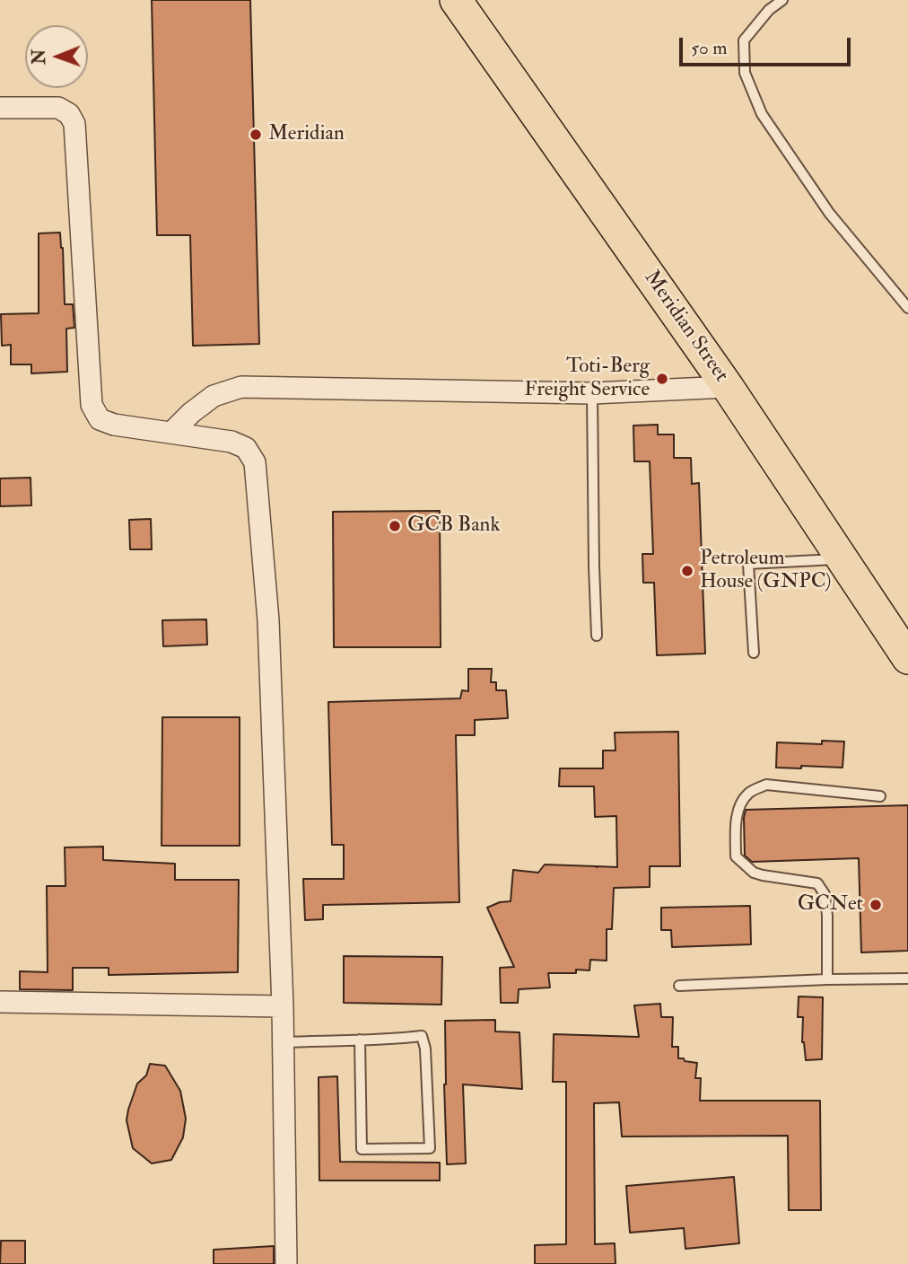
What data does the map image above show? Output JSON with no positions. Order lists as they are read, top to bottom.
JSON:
{
  "streets": {
    "main road": ["Meridian Street"]
  },
  "places": [
    "Meridian",
    "Toti-Berg Freight Service",
    "GCB Bank",
    "Petroleum House (GNPC)",
    "GCNet"
  ],
  "scale_bar": "50 m",
  "north": "left"
}
